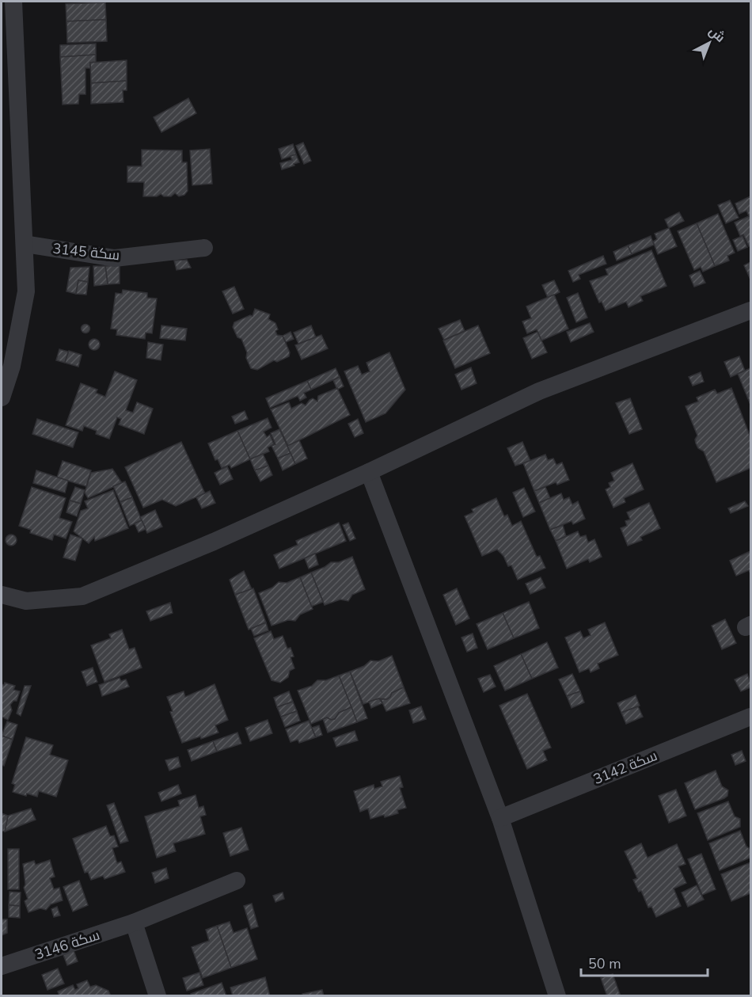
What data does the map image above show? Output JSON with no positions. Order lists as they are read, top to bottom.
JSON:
{
  "streets": {
    "street": ["سكة 3145", "سكة 3142", "سكة 3146"]
  },
  "scale_bar": "50 m",
  "north": "top right"
}
